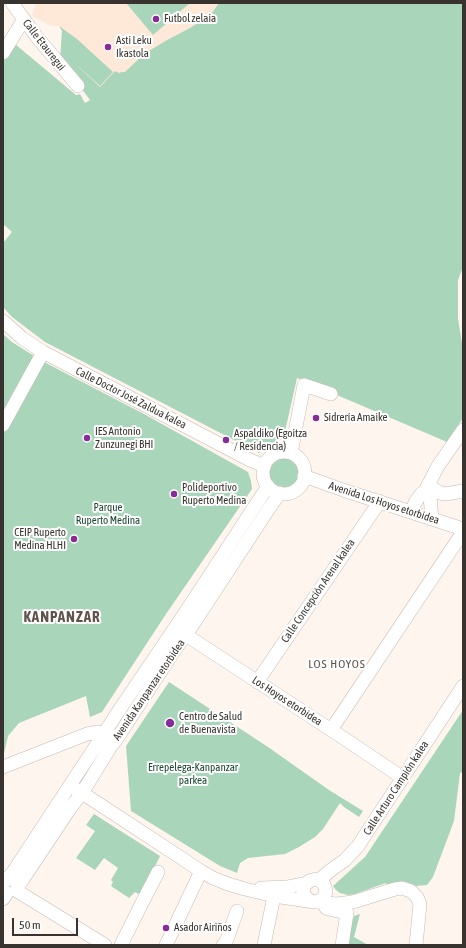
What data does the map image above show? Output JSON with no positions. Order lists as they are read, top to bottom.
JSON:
{
  "streets": {
    "street": [
      "Calle Etauregui",
      "Calle Doctor José Zaldua kalea",
      "Avenida Los Hoyos etorbidea",
      "Calle Concepción Arenal kalea",
      "Avenida Kanpanzar etorbidea",
      "Los Hoyos etorbidea",
      "Calle Arturo Campión kalea"
    ]
  },
  "crossings": [
    ["Calle Doctor José Zaldua kalea", "Avenida Los Hoyos etorbidea"],
    ["Calle Doctor José Zaldua kalea", "Avenida Kanpanzar etorbidea"],
    ["Avenida Los Hoyos etorbidea", "Calle Concepción Arenal kalea"],
    ["Avenida Los Hoyos etorbidea", "Avenida Kanpanzar etorbidea"],
    ["Calle Concepción Arenal kalea", "Los Hoyos etorbidea"],
    ["Avenida Kanpanzar etorbidea", "Los Hoyos etorbidea"],
    ["Avenida Kanpanzar etorbidea", "Calle Arturo Campión kalea"],
    ["Los Hoyos etorbidea", "Calle Arturo Campión kalea"]
  ],
  "districts": ["KANPANZAR", "LOS HOYOS"],
  "parks": ["Parque Ruperto Medina", "Errepelega-Kanpanzar parkea"],
  "places": [
    "Futbol zelaia",
    "Asti Leku Ikastola",
    "Sidrería Amaike",
    "IES Antonio Zunzunegi BHI",
    "Aspaldiko (Egoitza / Residencia)",
    "Polideportivo Ruperto Medina",
    "CEIP Ruperto Medina HLHI",
    "Centro de Salud de Buenavista",
    "Asador Airiños"
  ],
  "scale_bar": "50 m"
}
